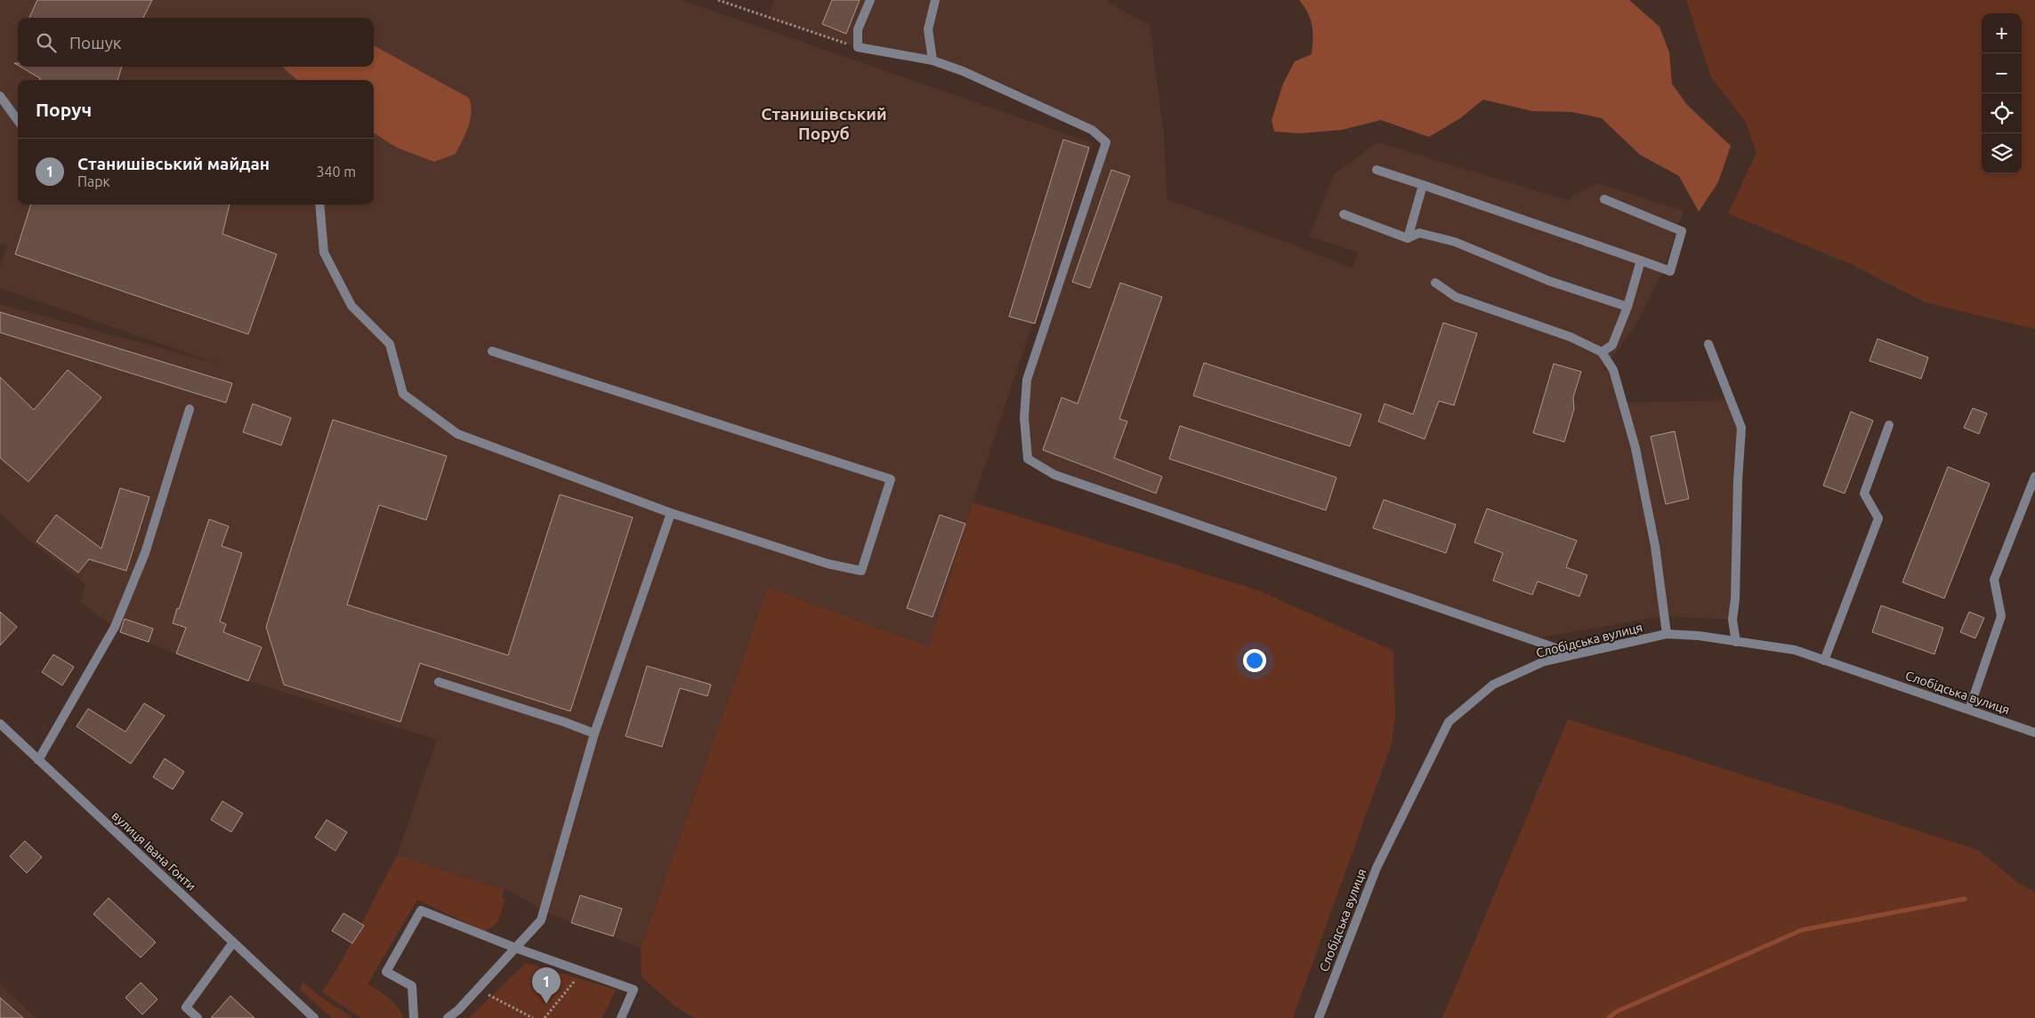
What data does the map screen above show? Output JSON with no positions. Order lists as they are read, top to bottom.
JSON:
{
  "streets": {
    "street": ["Слобідська вулиця", "вулиця Івана Гонти"]
  },
  "districts": ["Станишівський Поруб"],
  "page": {
    "map_buttons": ["+", "−"],
    "search": "Пошук",
    "heading": "Поруч",
    "list": [
      {
        "mark": "1",
        "name": "Станишівський майдан",
        "note": "Парк",
        "value": "340 m"
      }
    ],
    "pins": "1"
  }
}
